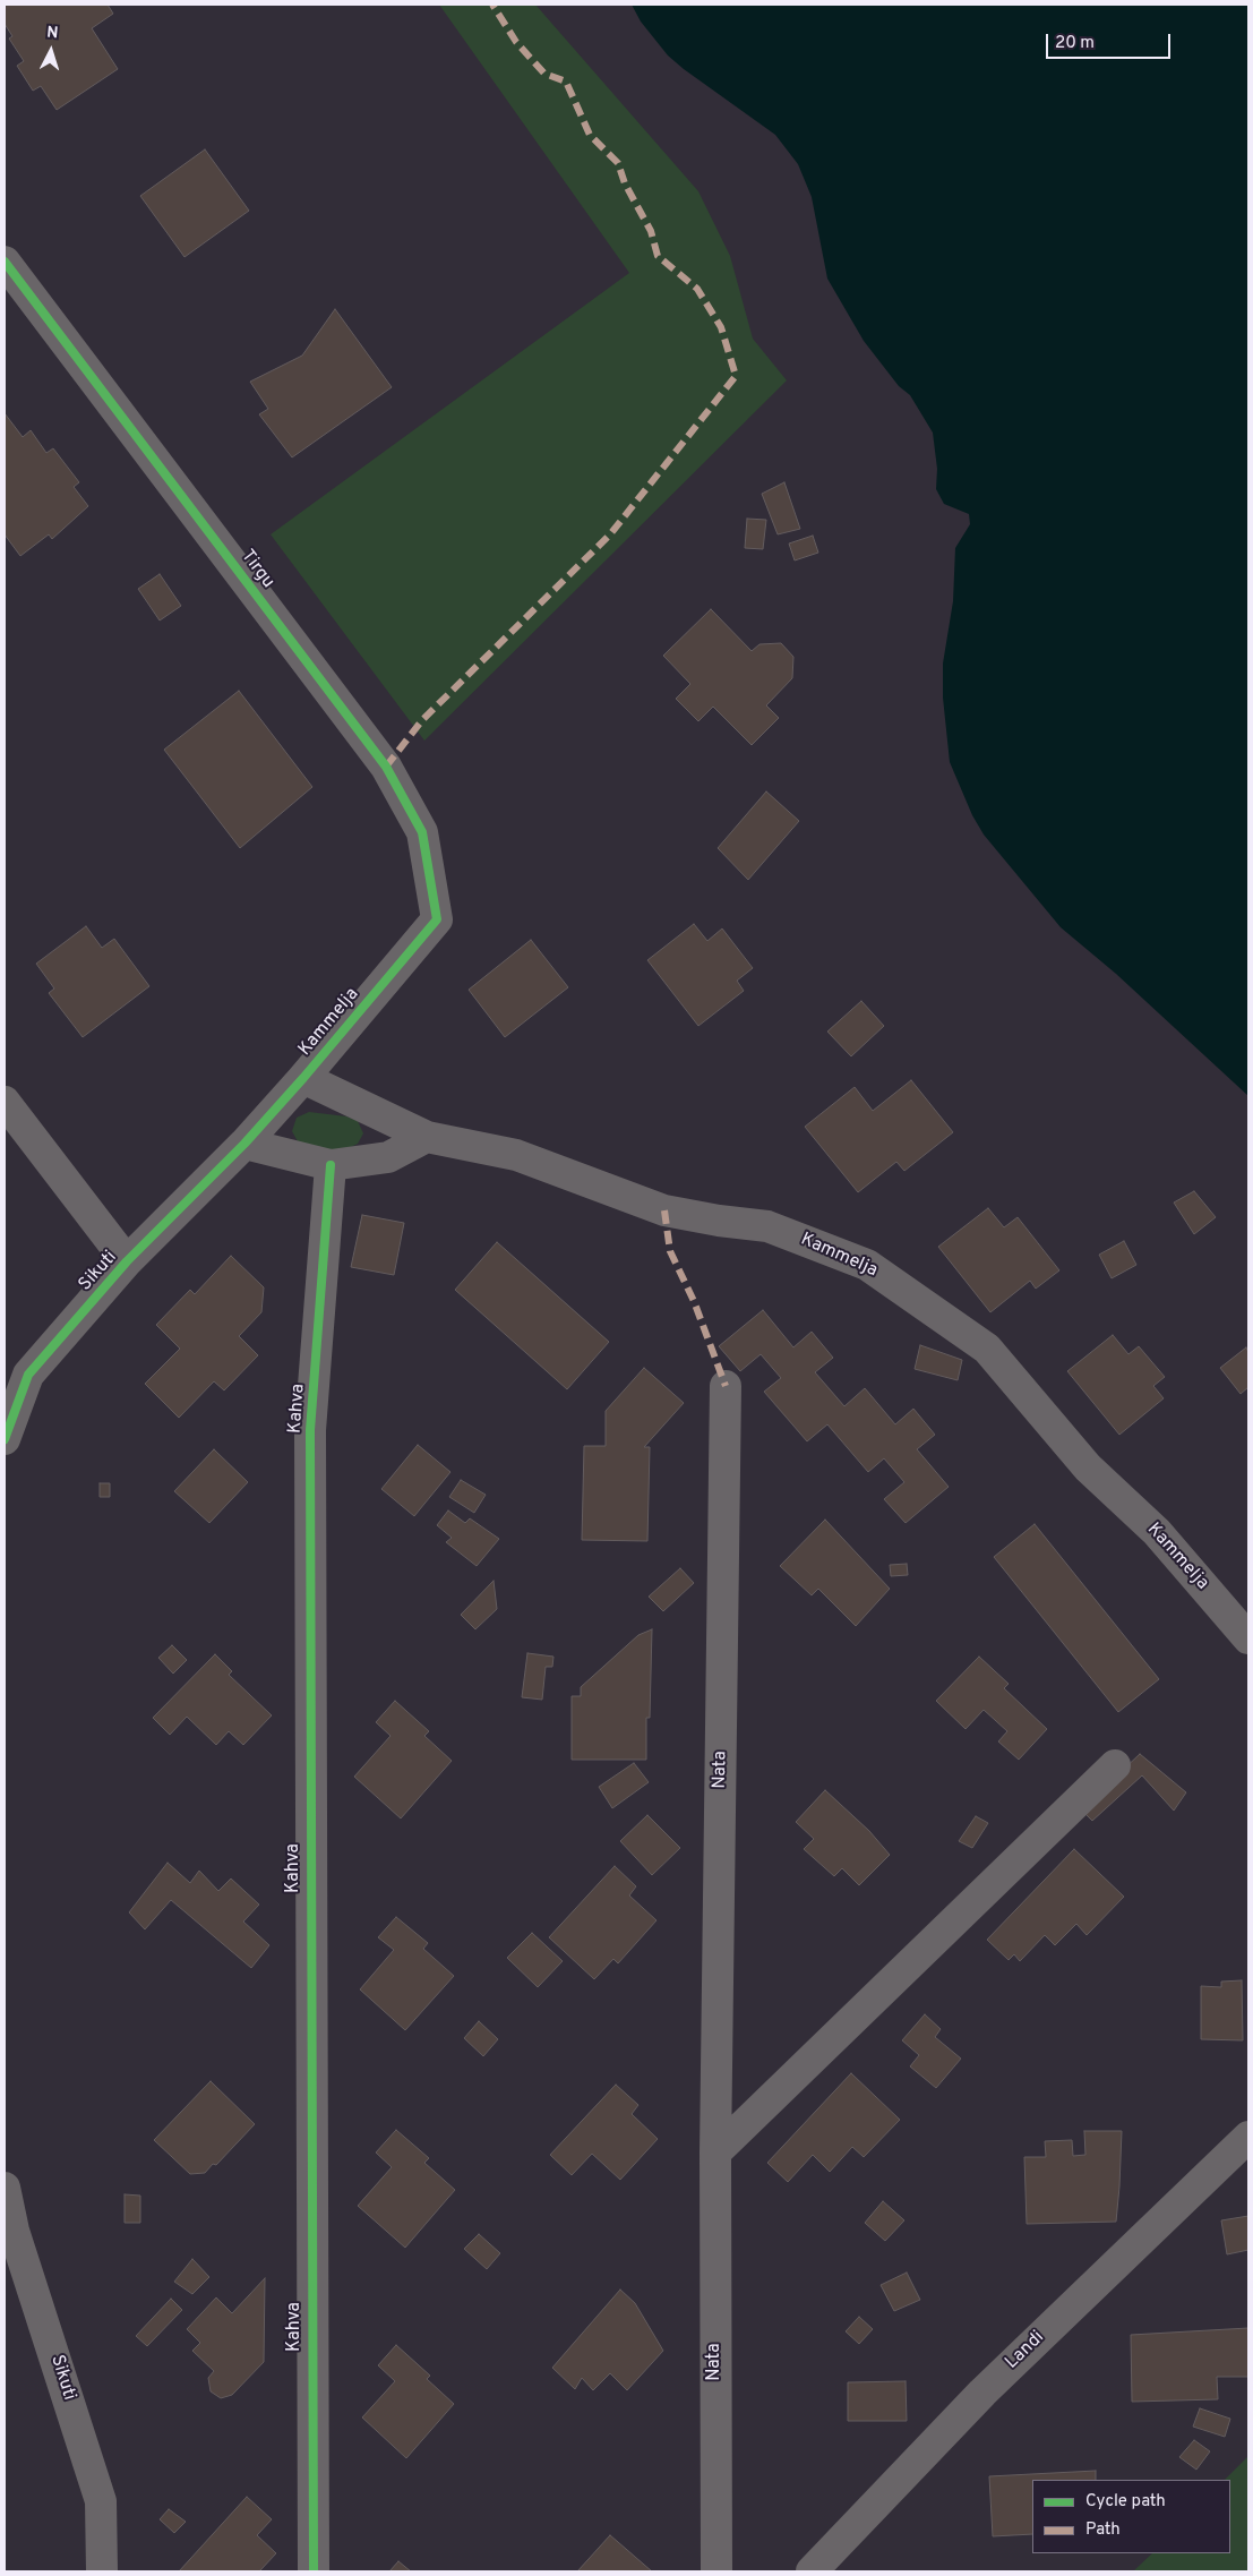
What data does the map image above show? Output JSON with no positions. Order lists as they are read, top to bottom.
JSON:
{
  "streets": {
    "street": [
      "Tirgu",
      "Kammelja",
      "Sikuti",
      "Kahva",
      "Nata",
      "Landi"
    ]
  },
  "crossings": [
    ["Tirgu", "Kammelja"],
    ["Kammelja", "Sikuti"]
  ],
  "legend": ["Cycle path", "Path"],
  "scale_bar": "20 m",
  "north": "top"
}
